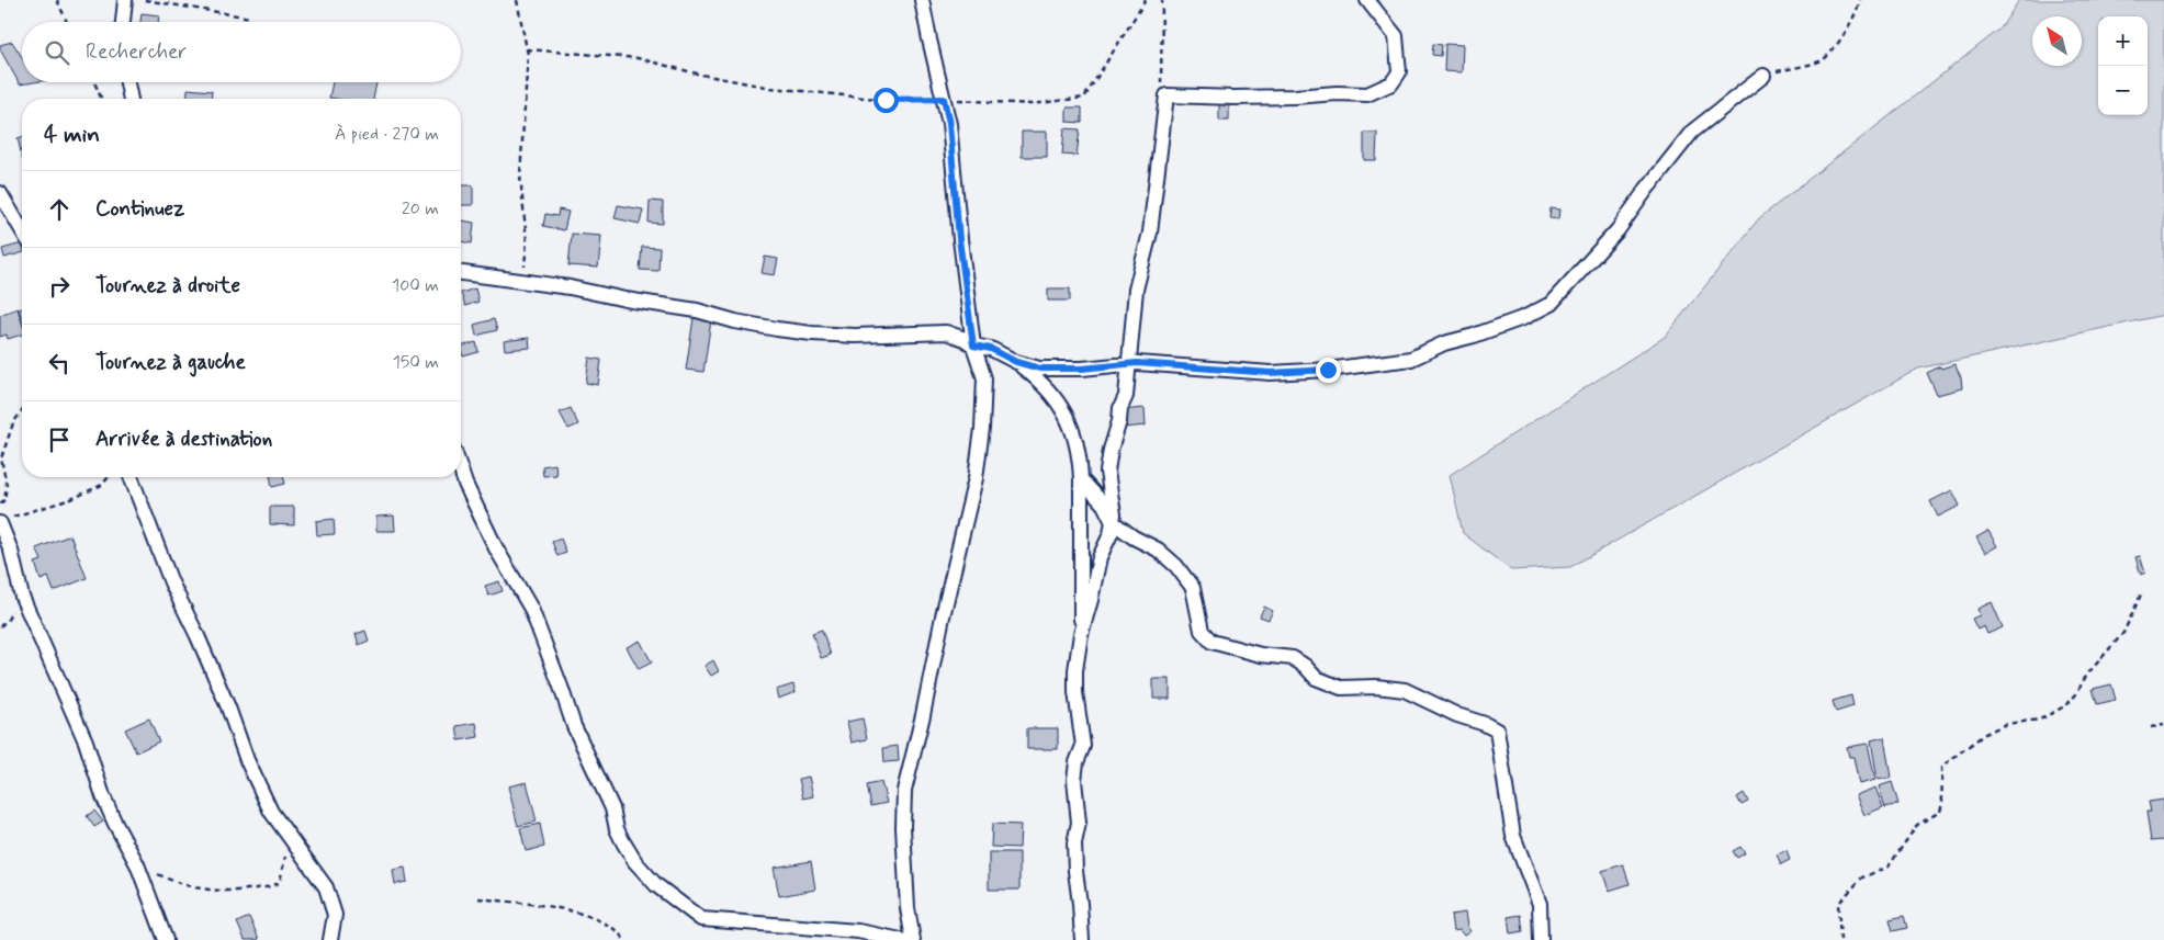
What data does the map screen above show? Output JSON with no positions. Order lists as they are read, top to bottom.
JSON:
{
  "north": "top left",
  "page": {
    "map_buttons": ["+", "−"],
    "search": "Rechercher",
    "heading": ["4 min", "À pied · 270 m"],
    "list": [
      ["Continuez", "20 m"],
      ["Tournez à droite", "100 m"],
      ["Tournez à gauche", "150 m"],
      "Arrivée à destination"
    ]
  }
}
